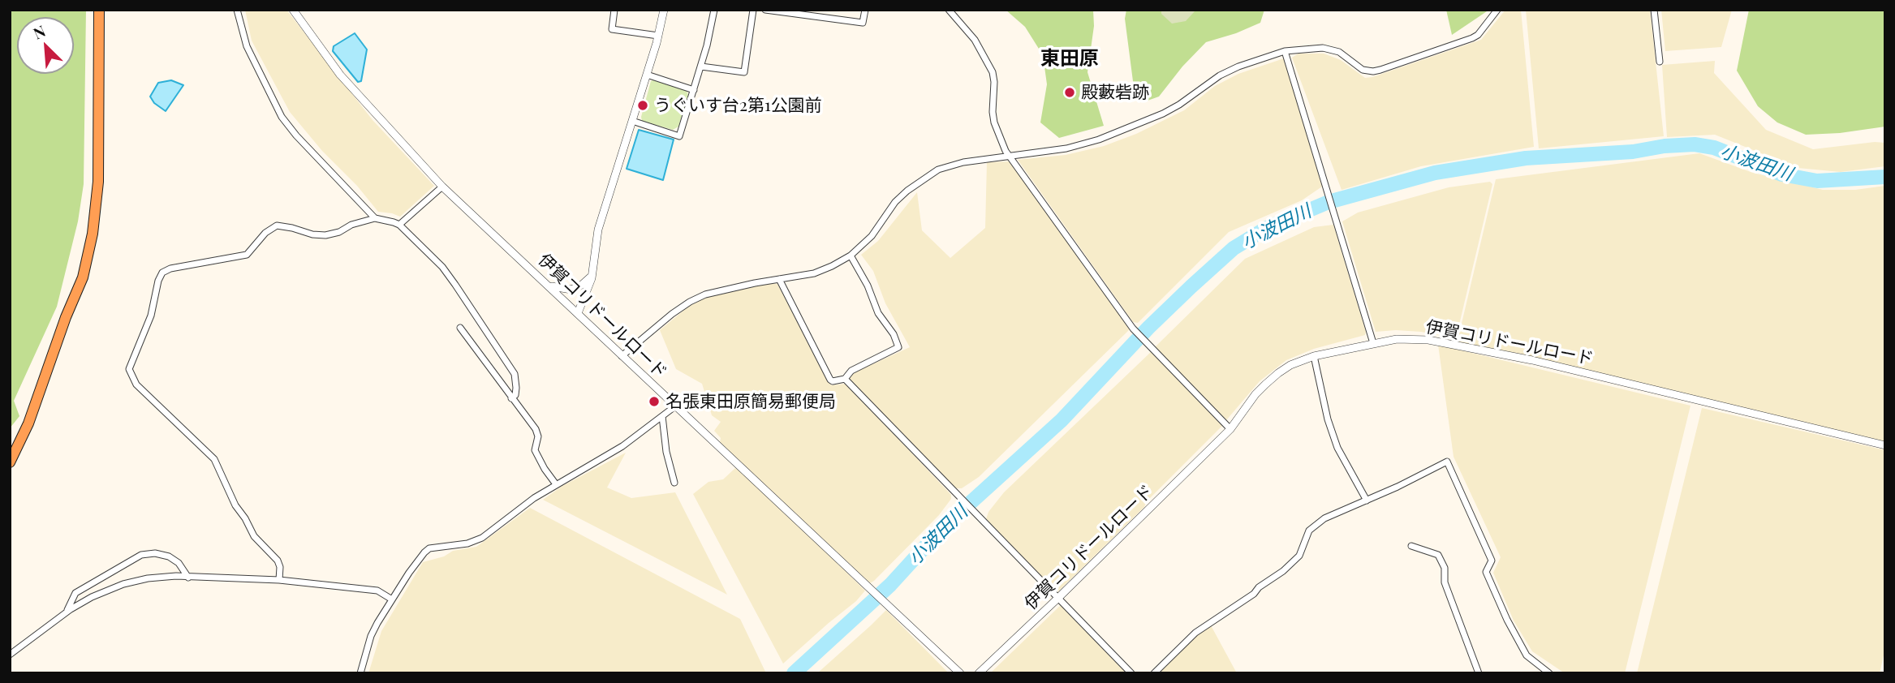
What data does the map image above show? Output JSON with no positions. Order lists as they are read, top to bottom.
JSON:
{
  "streets": {
    "street": ["伊賀コリドールロード"]
  },
  "districts": ["東田原"],
  "water": ["小波田川"],
  "places": ["殿藪砦跡", "うぐいす台2第1公園前", "名張東田原簡易郵便局"],
  "north": "top left"
}
